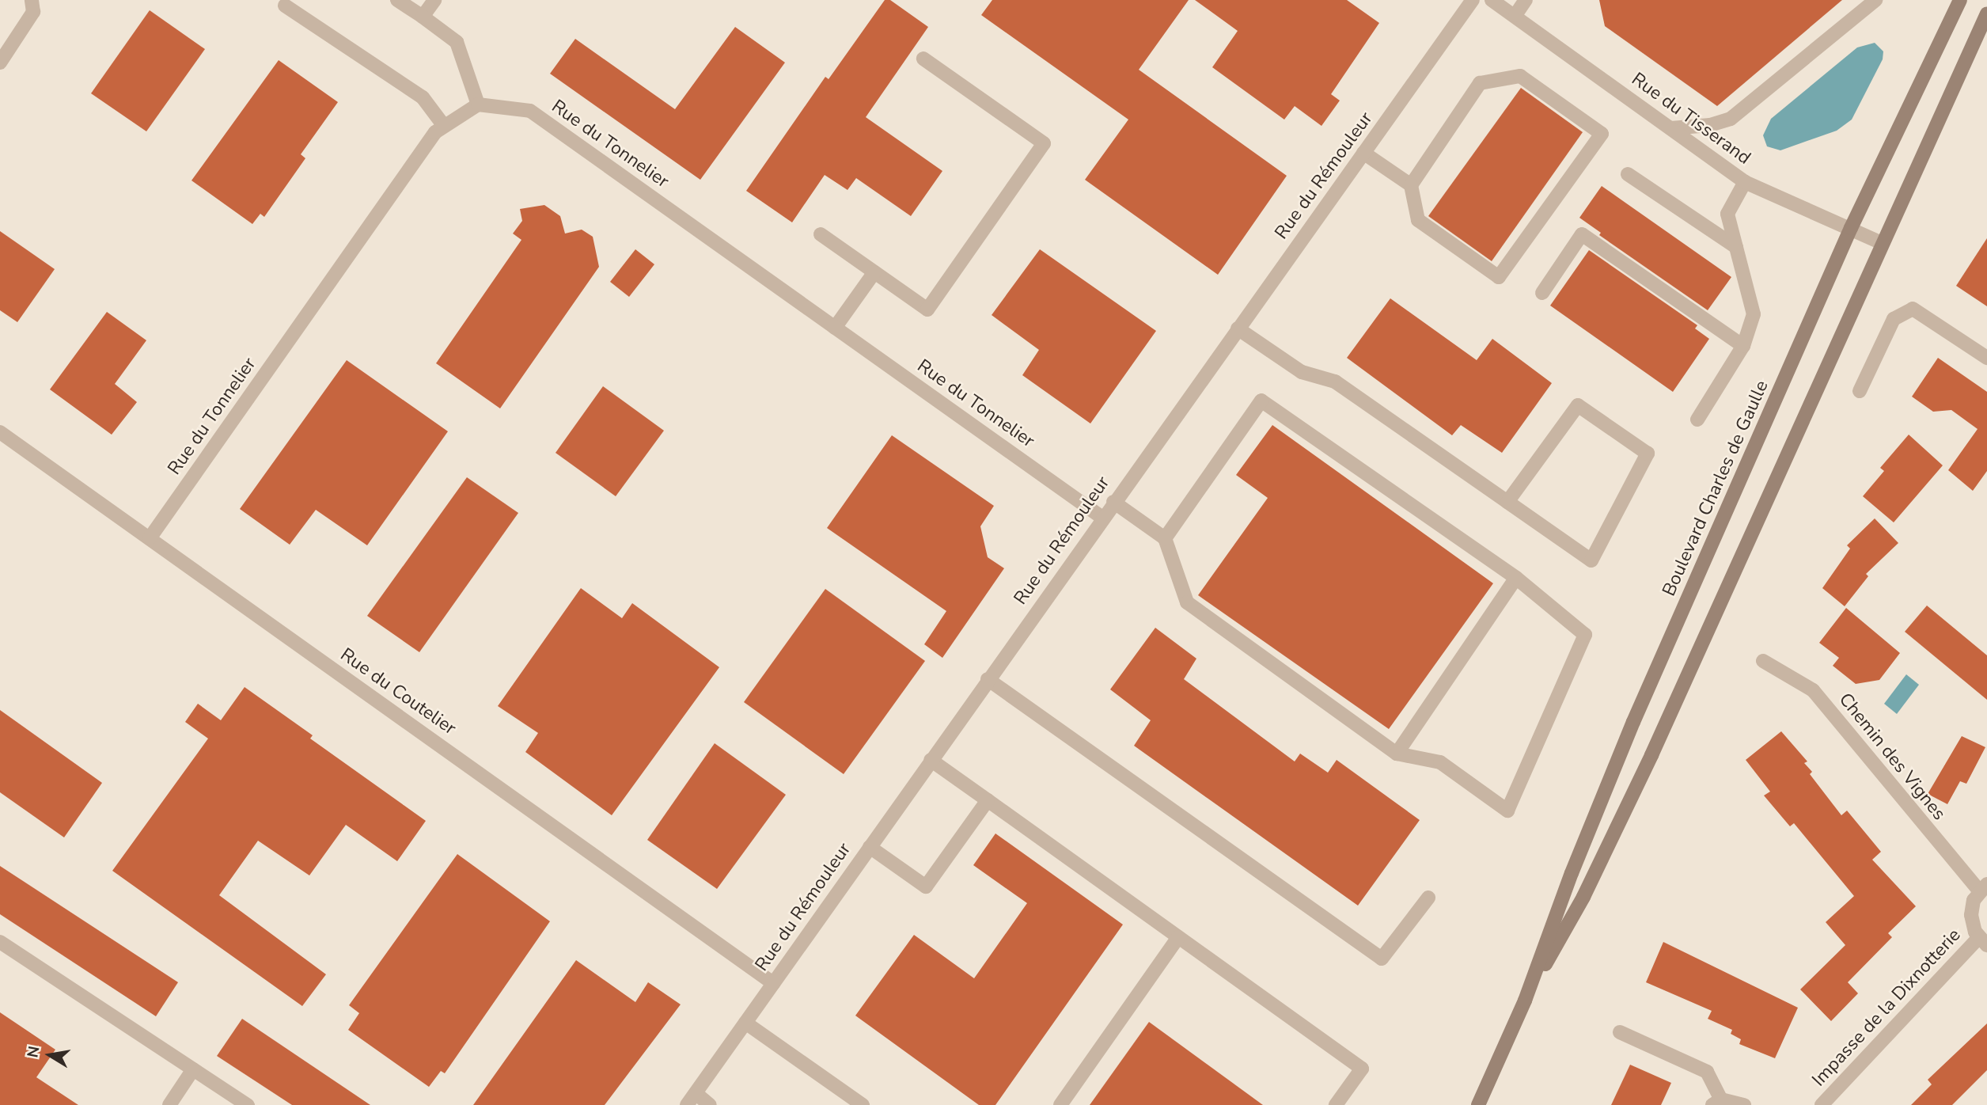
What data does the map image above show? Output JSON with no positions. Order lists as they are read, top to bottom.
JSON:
{
  "streets": {
    "street": [
      "Rue du Tisserand",
      "Rue du Tonnelier",
      "Rue du Rémouleur",
      "Boulevard Charles de Gaulle",
      "Rue du Coutelier",
      "Chemin des Vignes",
      "Impasse de la Dixnotterie"
    ]
  },
  "crossings": [
    ["Rue du Tisserand", "Boulevard Charles de Gaulle"],
    ["Rue du Tonnelier", "Rue du Rémouleur"],
    ["Rue du Tonnelier", "Rue du Coutelier"],
    ["Rue du Rémouleur", "Rue du Coutelier"]
  ],
  "north": "left"
}
